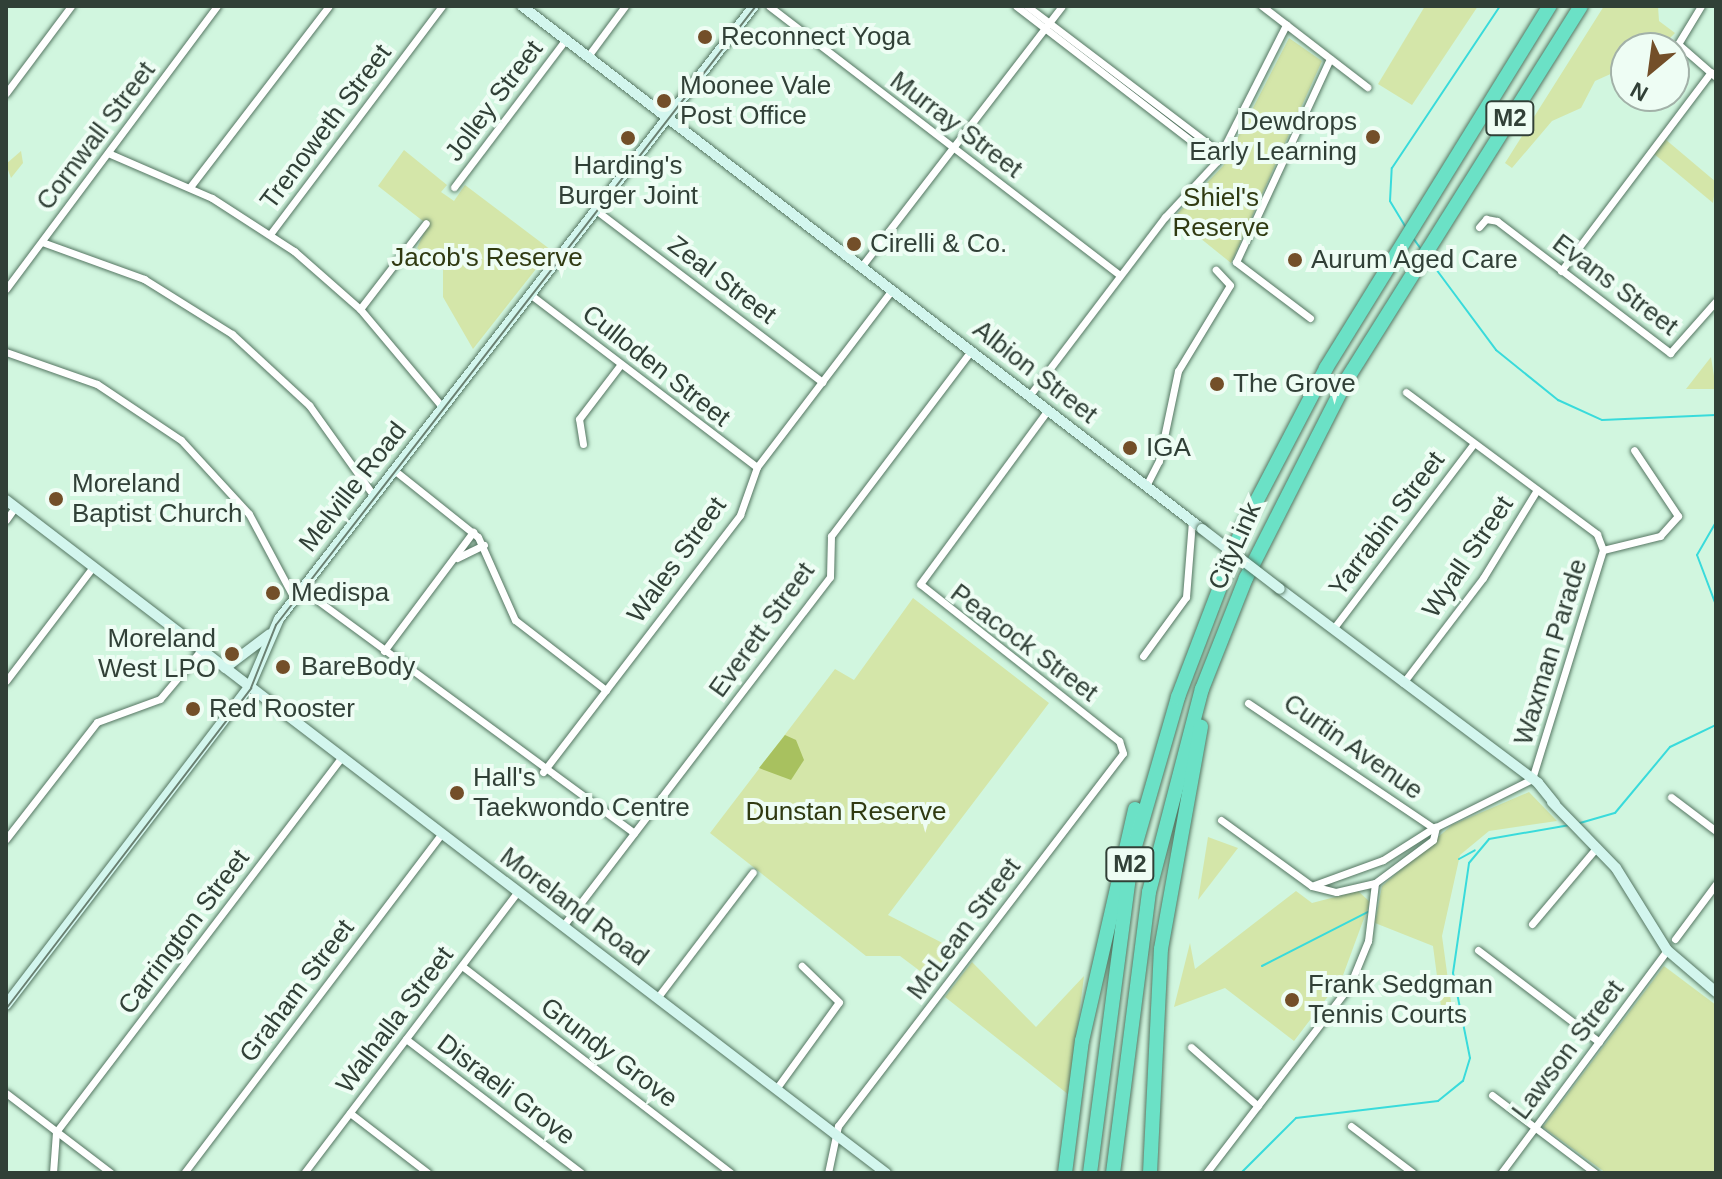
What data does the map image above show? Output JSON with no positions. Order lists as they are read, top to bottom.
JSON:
{
  "streets": {
    "highway": ["M2", "CityLink"],
    "main road": ["Albion Street", "Melville Road", "Moreland Road"],
    "street": [
      "Jolley Street",
      "Murray Street",
      "Trenoweth Street",
      "Cornwall Street",
      "Zeal Street",
      "Evans Street",
      "Culloden Street",
      "Yarrabin Street",
      "Wyall Street",
      "Wales Street",
      "Everett Street",
      "Peacock Street",
      "Waxman Parade",
      "Curtin Avenue",
      "McLean Street",
      "Carrington Street",
      "Graham Street",
      "Walhalla Street",
      "Lawson Street",
      "Grundy Grove",
      "Disraeli Grove"
    ]
  },
  "crossings": [
    ["Jolley Street", "Albion Street"],
    ["Zeal Street", "Melville Road"],
    ["Zeal Street", "Wales Street"],
    ["Culloden Street", "Melville Road"],
    ["Culloden Street", "Wales Street"],
    ["Albion Street", "Melville Road"],
    ["Albion Street", "Yarrabin Street"],
    ["Albion Street", "Wyall Street"],
    ["Albion Street", "Wales Street"],
    ["Albion Street", "Everett Street"],
    ["Albion Street", "Peacock Street"],
    ["Albion Street", "Waxman Parade"],
    ["Albion Street", "Lawson Street"],
    ["Melville Road", "Moreland Road"],
    ["Yarrabin Street", "Waxman Parade"],
    ["Wyall Street", "Waxman Parade"],
    ["Everett Street", "Moreland Road"],
    ["Peacock Street", "McLean Street"],
    ["Moreland Road", "McLean Street"],
    ["Moreland Road", "Carrington Street"],
    ["Moreland Road", "Graham Street"],
    ["Moreland Road", "Walhalla Street"],
    ["Walhalla Street", "Grundy Grove"],
    ["Walhalla Street", "Disraeli Grove"]
  ],
  "parks": ["Shiel's Reserve", "Jacob's Reserve", "Dunstan Reserve"],
  "places": [
    "Reconnect Yoga",
    "Moonee Vale Post Office",
    "Dewdrops Early Learning",
    "Harding's Burger Joint",
    "Cirelli & Co.",
    "Aurum Aged Care",
    "The Grove",
    "IGA",
    "Moreland Baptist Church",
    "Medispa",
    "Moreland West LPO",
    "BareBody",
    "Red Rooster",
    "Hall's Taekwondo Centre",
    "Frank Sedgman Tennis Courts"
  ],
  "north": "bottom left"
}
